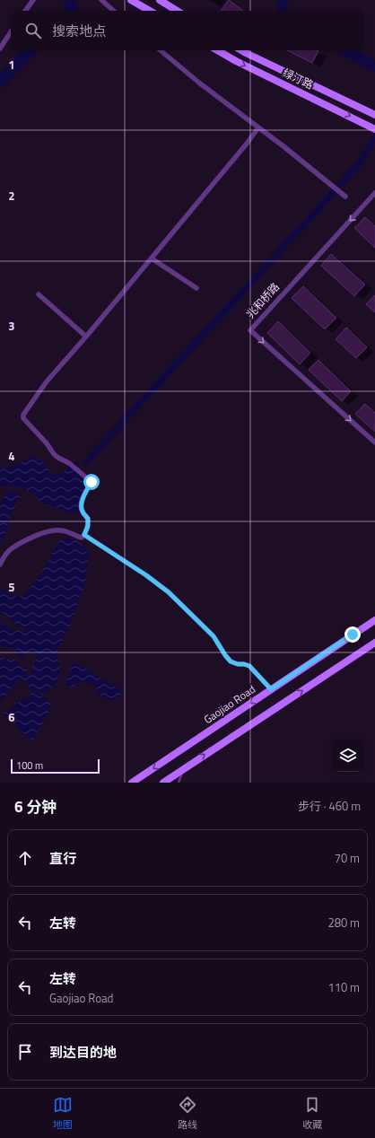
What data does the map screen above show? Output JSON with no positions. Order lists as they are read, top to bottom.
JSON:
{
  "streets": {
    "main road": ["绿汀路", "Gaojiao Road"],
    "street": ["兆和桥路"]
  },
  "scale_bar": "100 m",
  "page": {
    "search": "搜索地点",
    "scale": "100 m",
    "heading": ["6 分钟", "步行 · 460 m"],
    "list": [
      ["直行", "70 m"],
      ["左转", "280 m"],
      ["左转", "Gaojiao Road", "110 m"],
      "到达目的地"
    ],
    "nav": ["地图", "路线", "收藏"]
  },
  "grid": {
    "rows": [
      "1",
      "2",
      "3",
      "4",
      "5",
      "6"
    ]
  }
}
